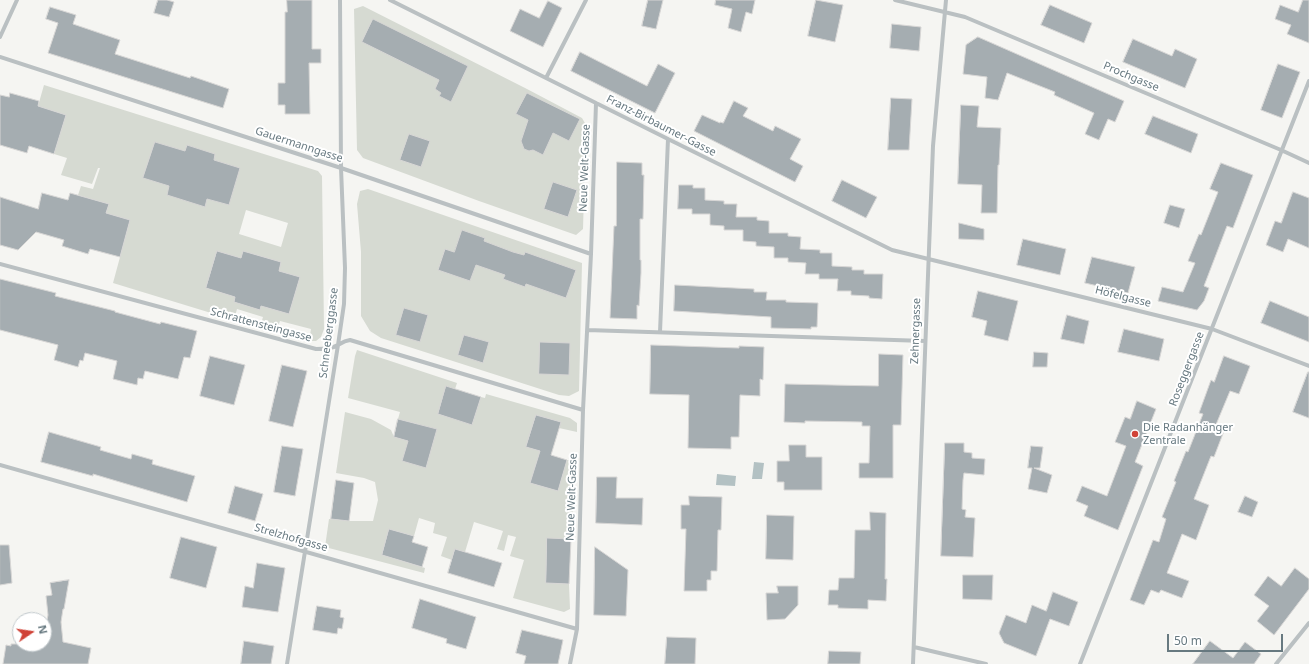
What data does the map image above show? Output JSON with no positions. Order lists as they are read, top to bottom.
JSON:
{
  "streets": {
    "street": [
      "Prochgasse",
      "Franz-Birbaumer-Gasse",
      "Gauermanngasse",
      "Neue Welt-Gasse",
      "Höfelgasse",
      "Schrattensteingasse",
      "Zehnergasse",
      "Schneeberggasse",
      "Roseggergasse",
      "Strelzhofgasse"
    ]
  },
  "crossings": [
    ["Prochgasse", "Zehnergasse"],
    ["Prochgasse", "Roseggergasse"],
    ["Franz-Birbaumer-Gasse", "Neue Welt-Gasse"],
    ["Franz-Birbaumer-Gasse", "Höfelgasse"],
    ["Franz-Birbaumer-Gasse", "Zehnergasse"],
    ["Gauermanngasse", "Neue Welt-Gasse"],
    ["Gauermanngasse", "Schneeberggasse"],
    ["Neue Welt-Gasse", "Schrattensteingasse"],
    ["Neue Welt-Gasse", "Strelzhofgasse"],
    ["Höfelgasse", "Zehnergasse"],
    ["Höfelgasse", "Roseggergasse"],
    ["Schrattensteingasse", "Schneeberggasse"],
    ["Schneeberggasse", "Strelzhofgasse"]
  ],
  "places": ["Die Radanhänger Zentrale"],
  "scale_bar": "50 m",
  "north": "right"
}
